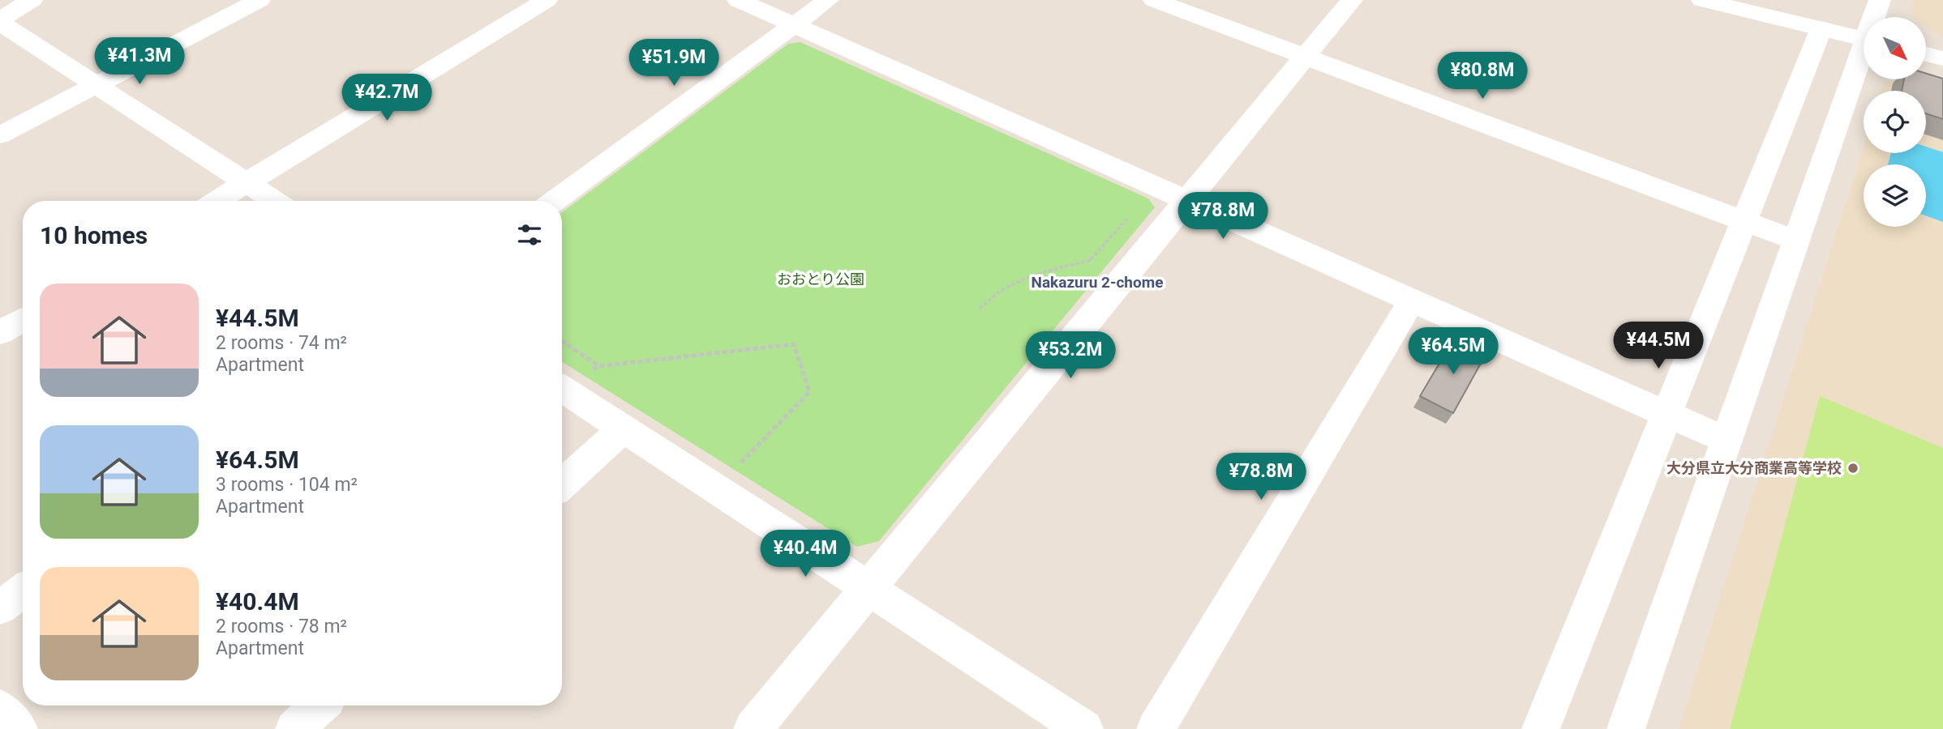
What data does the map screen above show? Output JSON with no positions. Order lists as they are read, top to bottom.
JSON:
{
  "districts": ["Nakazuru 2-chome"],
  "parks": ["おおとり公園"],
  "places": ["大分県立大分商業高等学校"],
  "north": "bottom right",
  "page": {
    "price": [
      "¥41.3M",
      "¥51.9M",
      "¥80.8M",
      "¥42.7M",
      "¥78.8M",
      "¥44.5M",
      "¥64.5M",
      "¥53.2M",
      "¥78.8M",
      "¥40.4M"
    ],
    "heading": "10 homes",
    "list": [
      {
        "name": "¥44.5M",
        "note": "2 rooms · 74 m² · Apartment"
      },
      {
        "name": "¥64.5M",
        "note": "3 rooms · 104 m² · Apartment"
      },
      {
        "name": "¥40.4M",
        "note": "2 rooms · 78 m² · Apartment"
      }
    ]
  }
}
